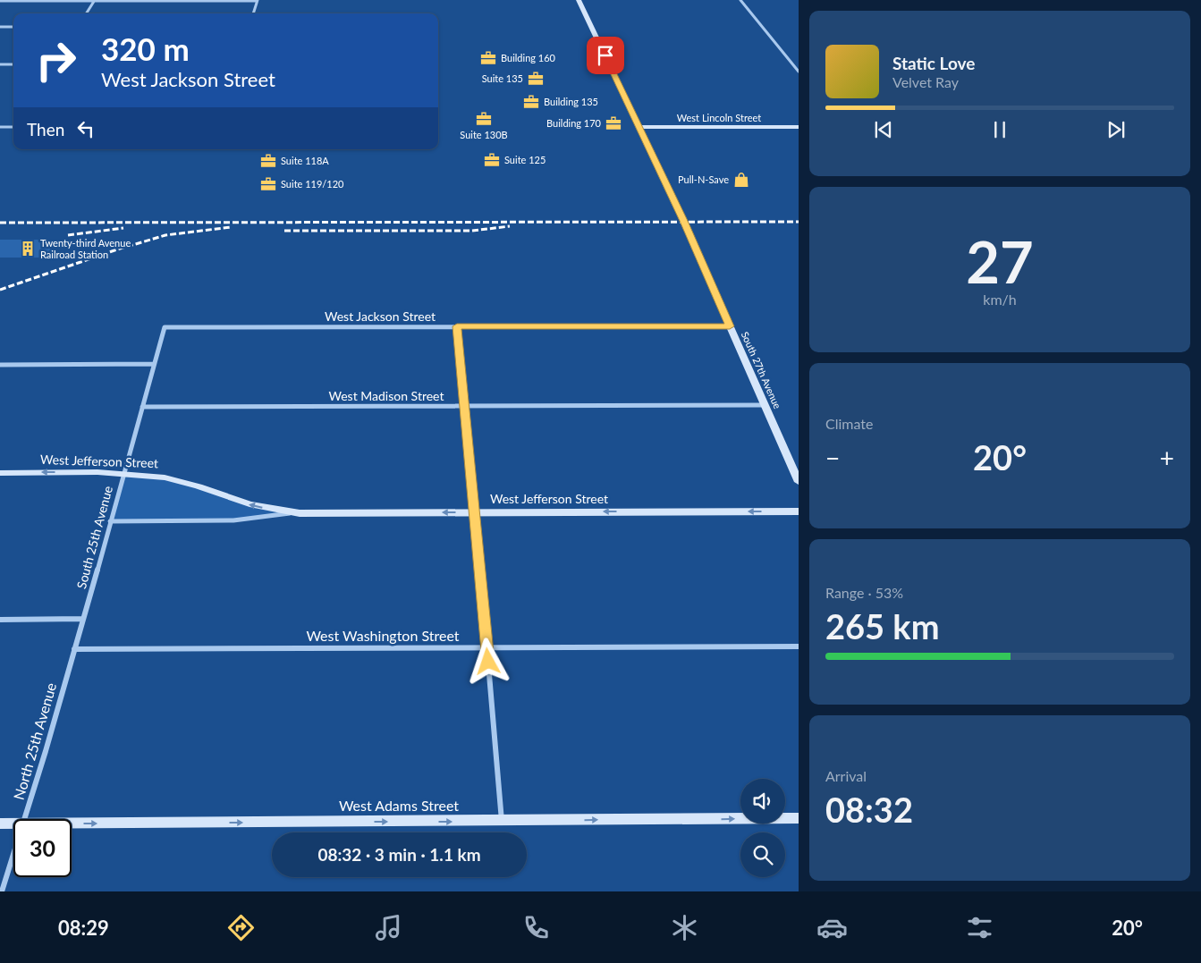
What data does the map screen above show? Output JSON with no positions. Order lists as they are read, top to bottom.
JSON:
{
  "streets": {
    "street": [
      "West Lincoln Street",
      "West Jackson Street",
      "South 27th Avenue",
      "West Madison Street",
      "West Jefferson Street",
      "South 25th Avenue",
      "West Washington Street",
      "North 25th Avenue",
      "West Adams Street"
    ]
  },
  "crossings": [
    ["West Lincoln Street", "South 27th Avenue"],
    ["West Jackson Street", "South 27th Avenue"],
    ["West Jackson Street", "South 25th Avenue"],
    ["South 27th Avenue", "West Madison Street"],
    ["West Madison Street", "South 25th Avenue"],
    ["West Jefferson Street", "South 25th Avenue"],
    ["South 25th Avenue", "West Washington Street"],
    ["South 25th Avenue", "North 25th Avenue"],
    ["West Washington Street", "North 25th Avenue"]
  ],
  "one_way": ["West Jefferson Street", "West Adams Street"],
  "places": {
    "office": [
      "Building 160",
      "Suite 135",
      "Building 135",
      "Suite 130B",
      "Building 170",
      "Suite 125",
      "Suite 118A",
      "Suite 119/120"
    ],
    "shop": ["Pull-N-Save"],
    "building": ["Twenty-third Avenue Railroad Station"]
  },
  "page": {
    "turn": ["320 m", "West Jackson Street"],
    "song": ["Static Love", "Velvet Ray"],
    "then": "Then",
    "tile": [
      ["27", "km/h"],
      "Climate",
      ["Range · 53%", "265 km"],
      ["Arrival", "08:32"]
    ],
    "heat": ["−", "20°", "+"],
    "limit": "30",
    "trip": "08:32 · 3 min · 1.1 km",
    "tabs": ["08:29", "20°"]
  }
}
